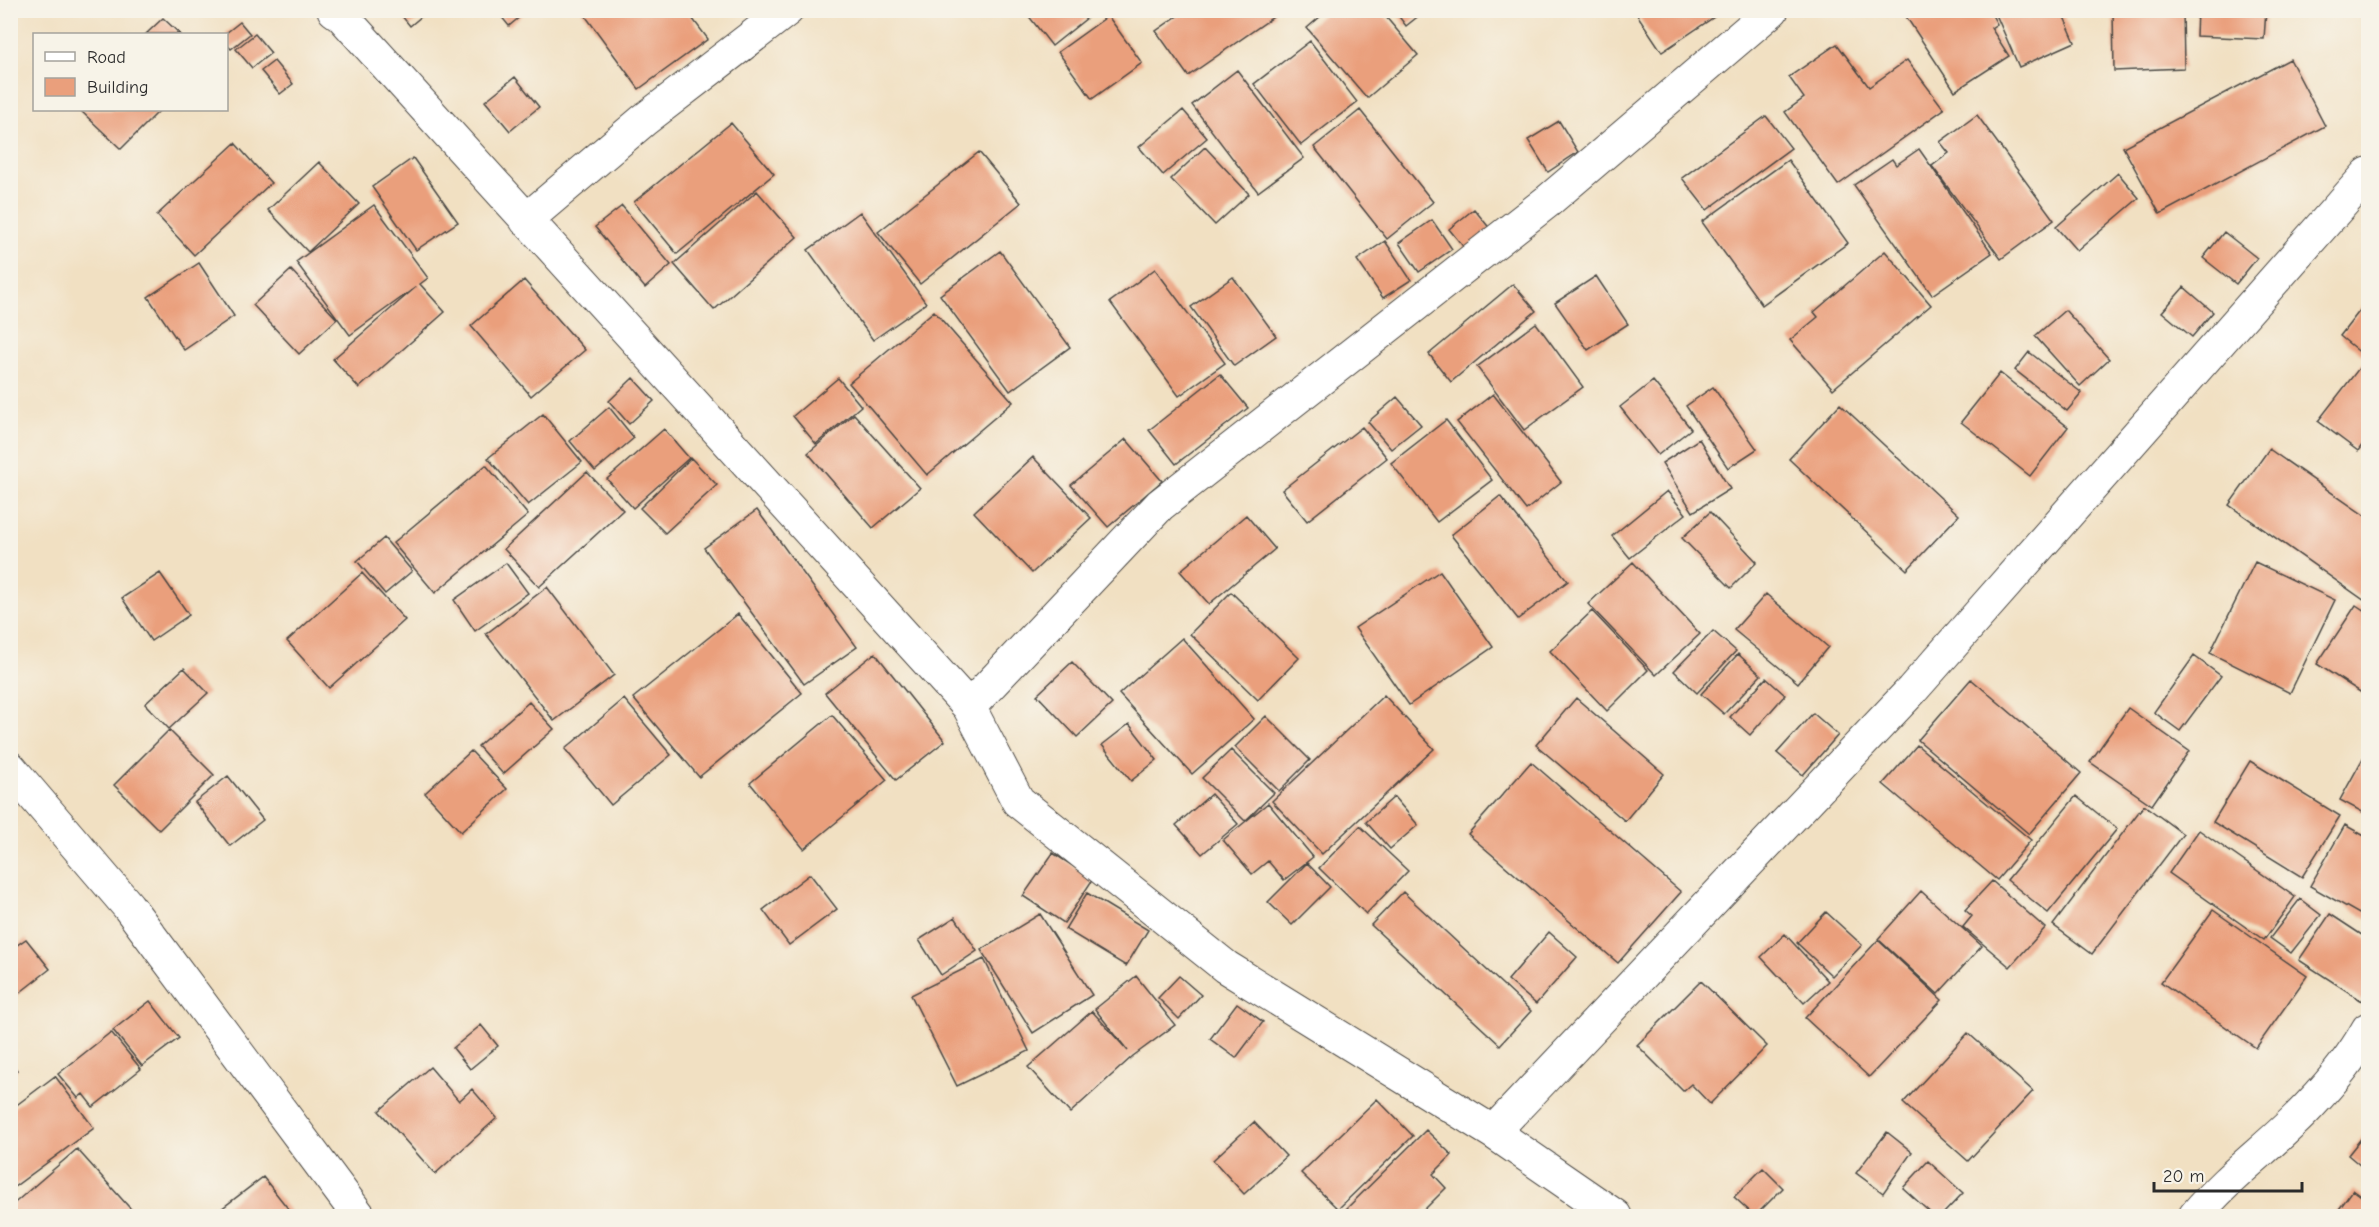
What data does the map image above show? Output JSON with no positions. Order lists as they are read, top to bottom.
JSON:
{
  "legend": ["Road", "Building"],
  "scale_bar": "20 m"
}
